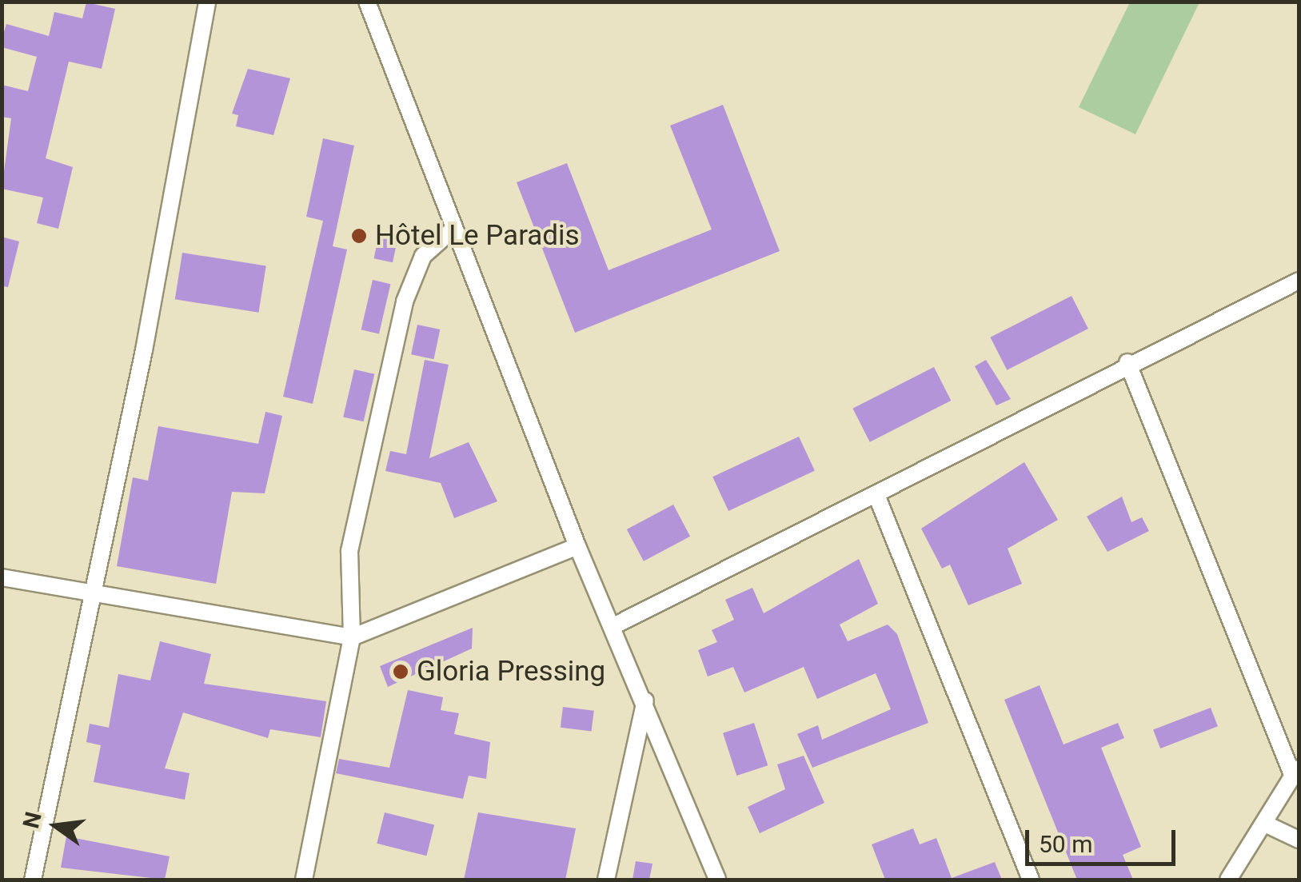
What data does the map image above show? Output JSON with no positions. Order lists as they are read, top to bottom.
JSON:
{
  "places": ["Hôtel Le Paradis", "Gloria Pressing"],
  "scale_bar": "50 m",
  "north": "left"
}
